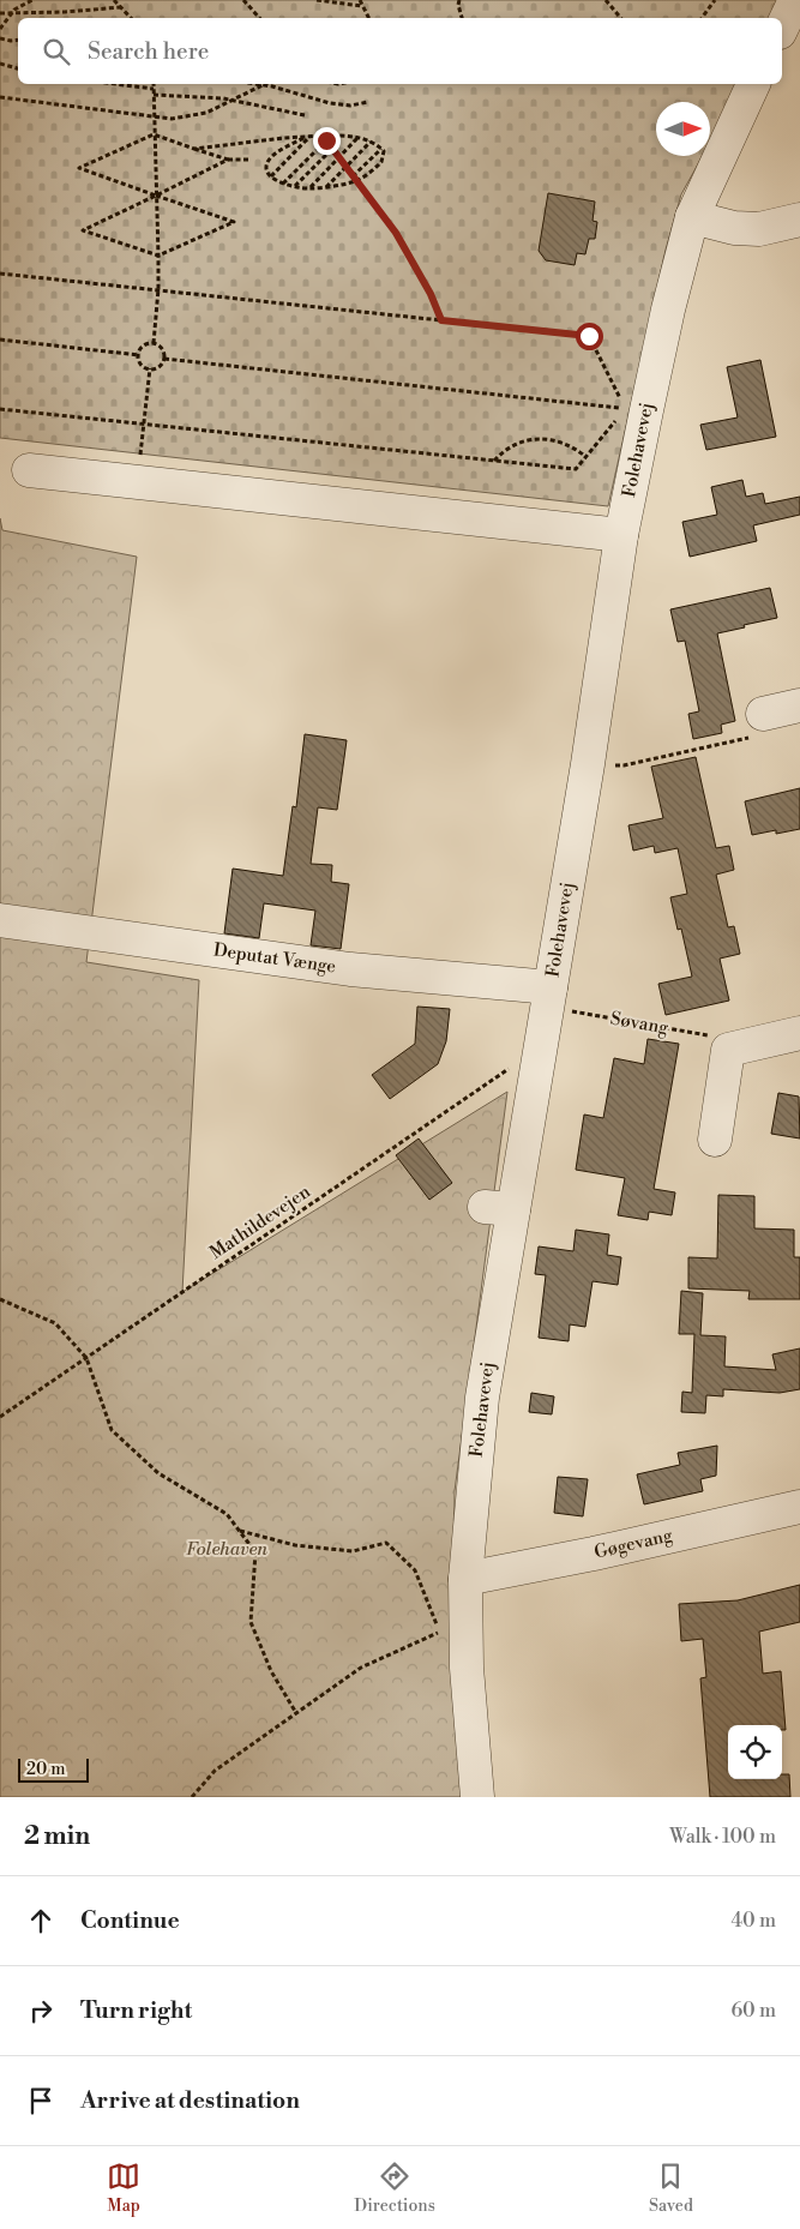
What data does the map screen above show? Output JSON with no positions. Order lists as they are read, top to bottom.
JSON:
{
  "streets": {
    "street": ["Folehavevej", "Deputat Vænge", "Gøgevang"],
    "path": ["Søvang", "Mathildevejen"]
  },
  "crossings": [
    ["Folehavevej", "Deputat Vænge"],
    ["Folehavevej", "Søvang"],
    ["Folehavevej", "Mathildevejen"],
    ["Folehavevej", "Gøgevang"],
    ["Deputat Vænge", "Søvang"]
  ],
  "parks": ["Folehaven"],
  "scale_bar": "20 m",
  "north": "right",
  "page": {
    "search": "Search here",
    "scale": "20 m",
    "heading": ["2 min", "Walk · 100 m"],
    "list": [
      ["Continue", "40 m"],
      ["Turn right", "60 m"],
      "Arrive at destination"
    ],
    "nav": ["Map", "Directions", "Saved"]
  }
}
